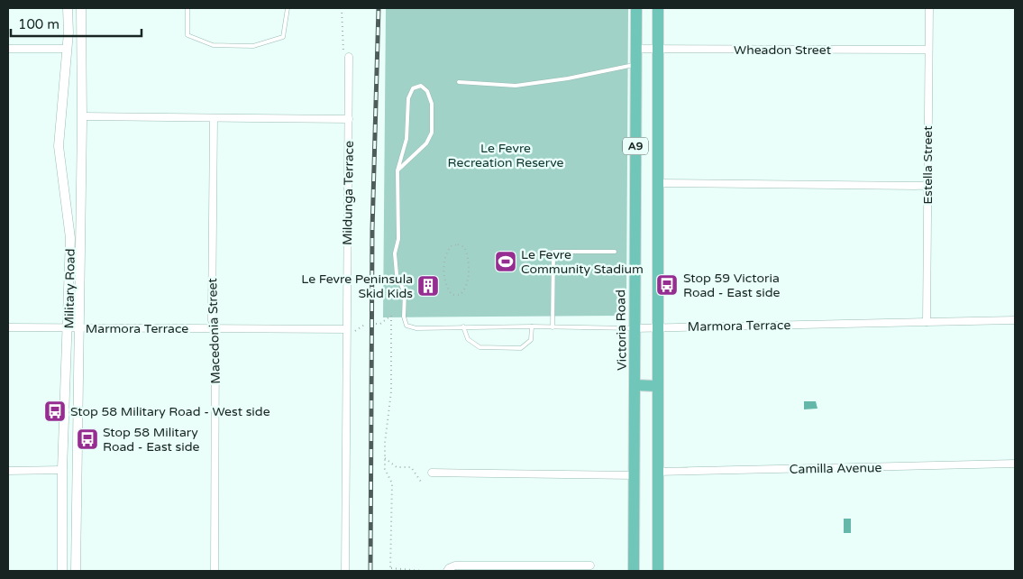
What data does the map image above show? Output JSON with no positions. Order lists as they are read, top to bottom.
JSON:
{
  "streets": {
    "highway": ["A9", "Victoria Road"],
    "street": [
      "Wheadon Street",
      "Estella Street",
      "Mildunga Terrace",
      "Military Road",
      "Marmora Terrace",
      "Macedonia Street",
      "Camilla Avenue"
    ]
  },
  "crossings": [
    ["Wheadon Street", "A9"],
    ["Wheadon Street", "Estella Street"],
    ["Wheadon Street", "Victoria Road"],
    ["A9", "Marmora Terrace"],
    ["A9", "Camilla Avenue"],
    ["Estella Street", "Marmora Terrace"],
    ["Mildunga Terrace", "Marmora Terrace"],
    ["Military Road", "Marmora Terrace"],
    ["Marmora Terrace", "Victoria Road"],
    ["Marmora Terrace", "Macedonia Street"]
  ],
  "parks": ["Le Fevre Recreation Reserve"],
  "places": {
    "sports": ["Le Fevre Community Stadium"],
    "bus stop": ["Stop 59 Victoria Road - East side", "Stop 58 Military Road - West side", "Stop 58 Military Road - East side"],
    "building": ["Le Fevre Peninsula Skid Kids"]
  },
  "scale_bar": "100 m"
}
